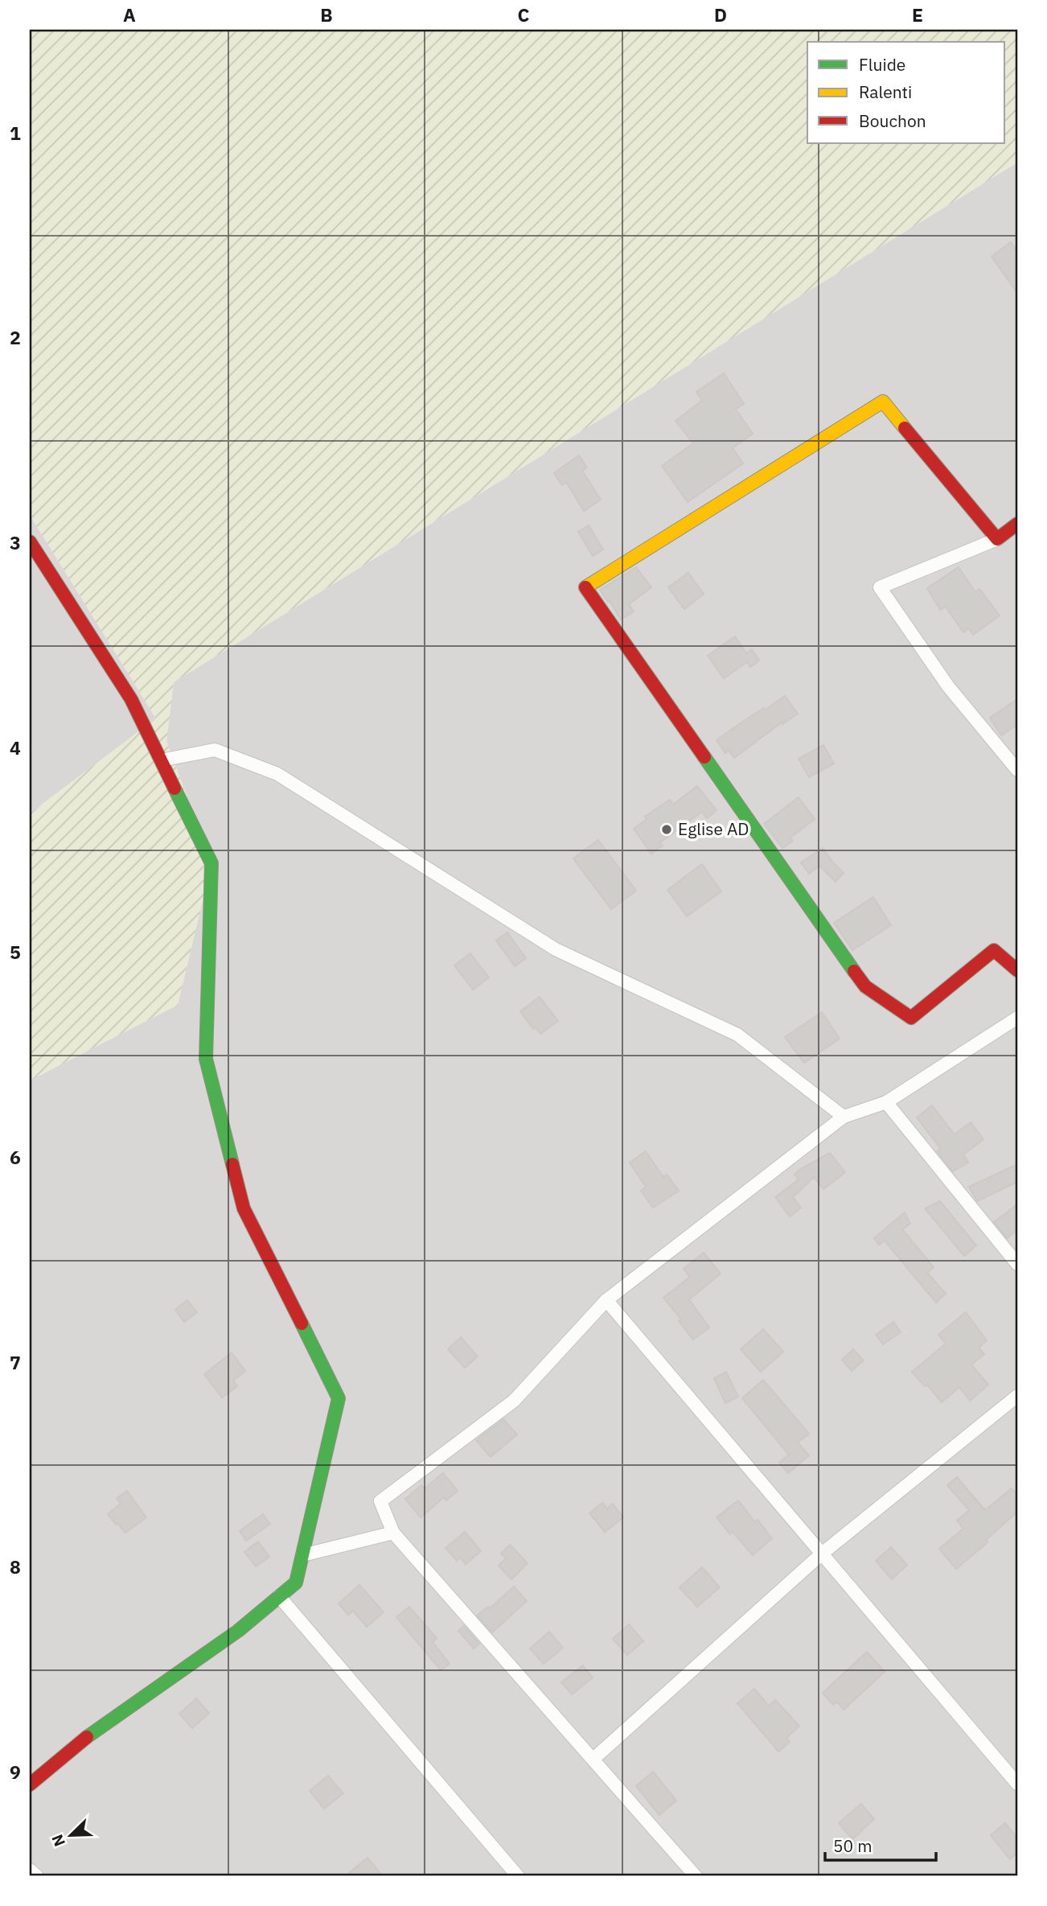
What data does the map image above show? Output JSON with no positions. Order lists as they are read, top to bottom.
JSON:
{
  "places": ["Eglise AD"],
  "legend": ["Fluide", "Ralenti", "Bouchon"],
  "scale_bar": "50 m",
  "north": "bottom left",
  "grid": {
    "columns": [
      "A",
      "B",
      "C",
      "D",
      "E"
    ],
    "rows": [
      "1",
      "2",
      "3",
      "4",
      "5",
      "6",
      "7",
      "8",
      "9"
    ]
  }
}
